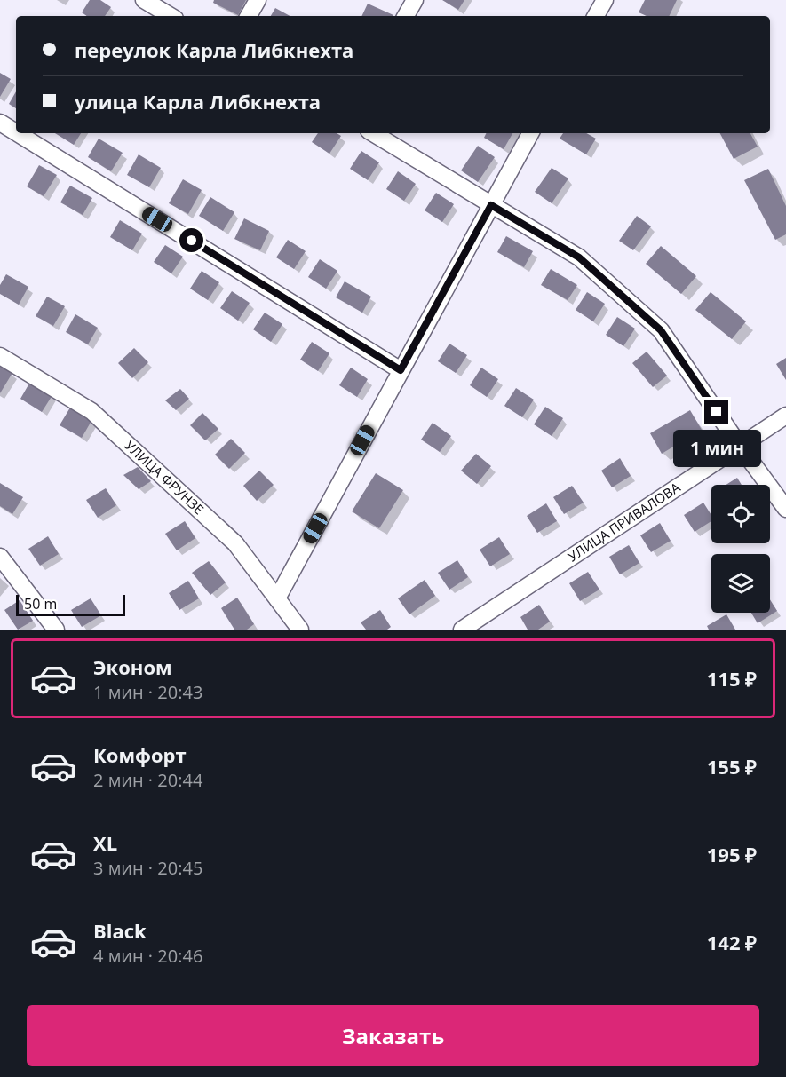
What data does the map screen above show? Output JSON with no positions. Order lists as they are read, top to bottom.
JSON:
{
  "streets": {
    "street": ["УЛИЦА ФРУНЗЕ", "УЛИЦА ПРИВАЛОВА"]
  },
  "scale_bar": "50 m",
  "page": {
    "banner": ["переулок Карла Либкнехта", "улица Карла Либкнехта"],
    "bubble": "1 мин",
    "scale": "50 m",
    "list": [
      {
        "name": "Эконом",
        "note": "1 мин · 20:43",
        "value": "115 ₽"
      },
      {
        "name": "Комфорт",
        "note": "2 мин · 20:44",
        "value": "155 ₽"
      },
      {
        "name": "XL",
        "note": "3 мин · 20:45",
        "value": "195 ₽"
      },
      {
        "name": "Black",
        "note": "4 мин · 20:46",
        "value": "142 ₽"
      }
    ],
    "buttons": "Заказать"
  }
}
